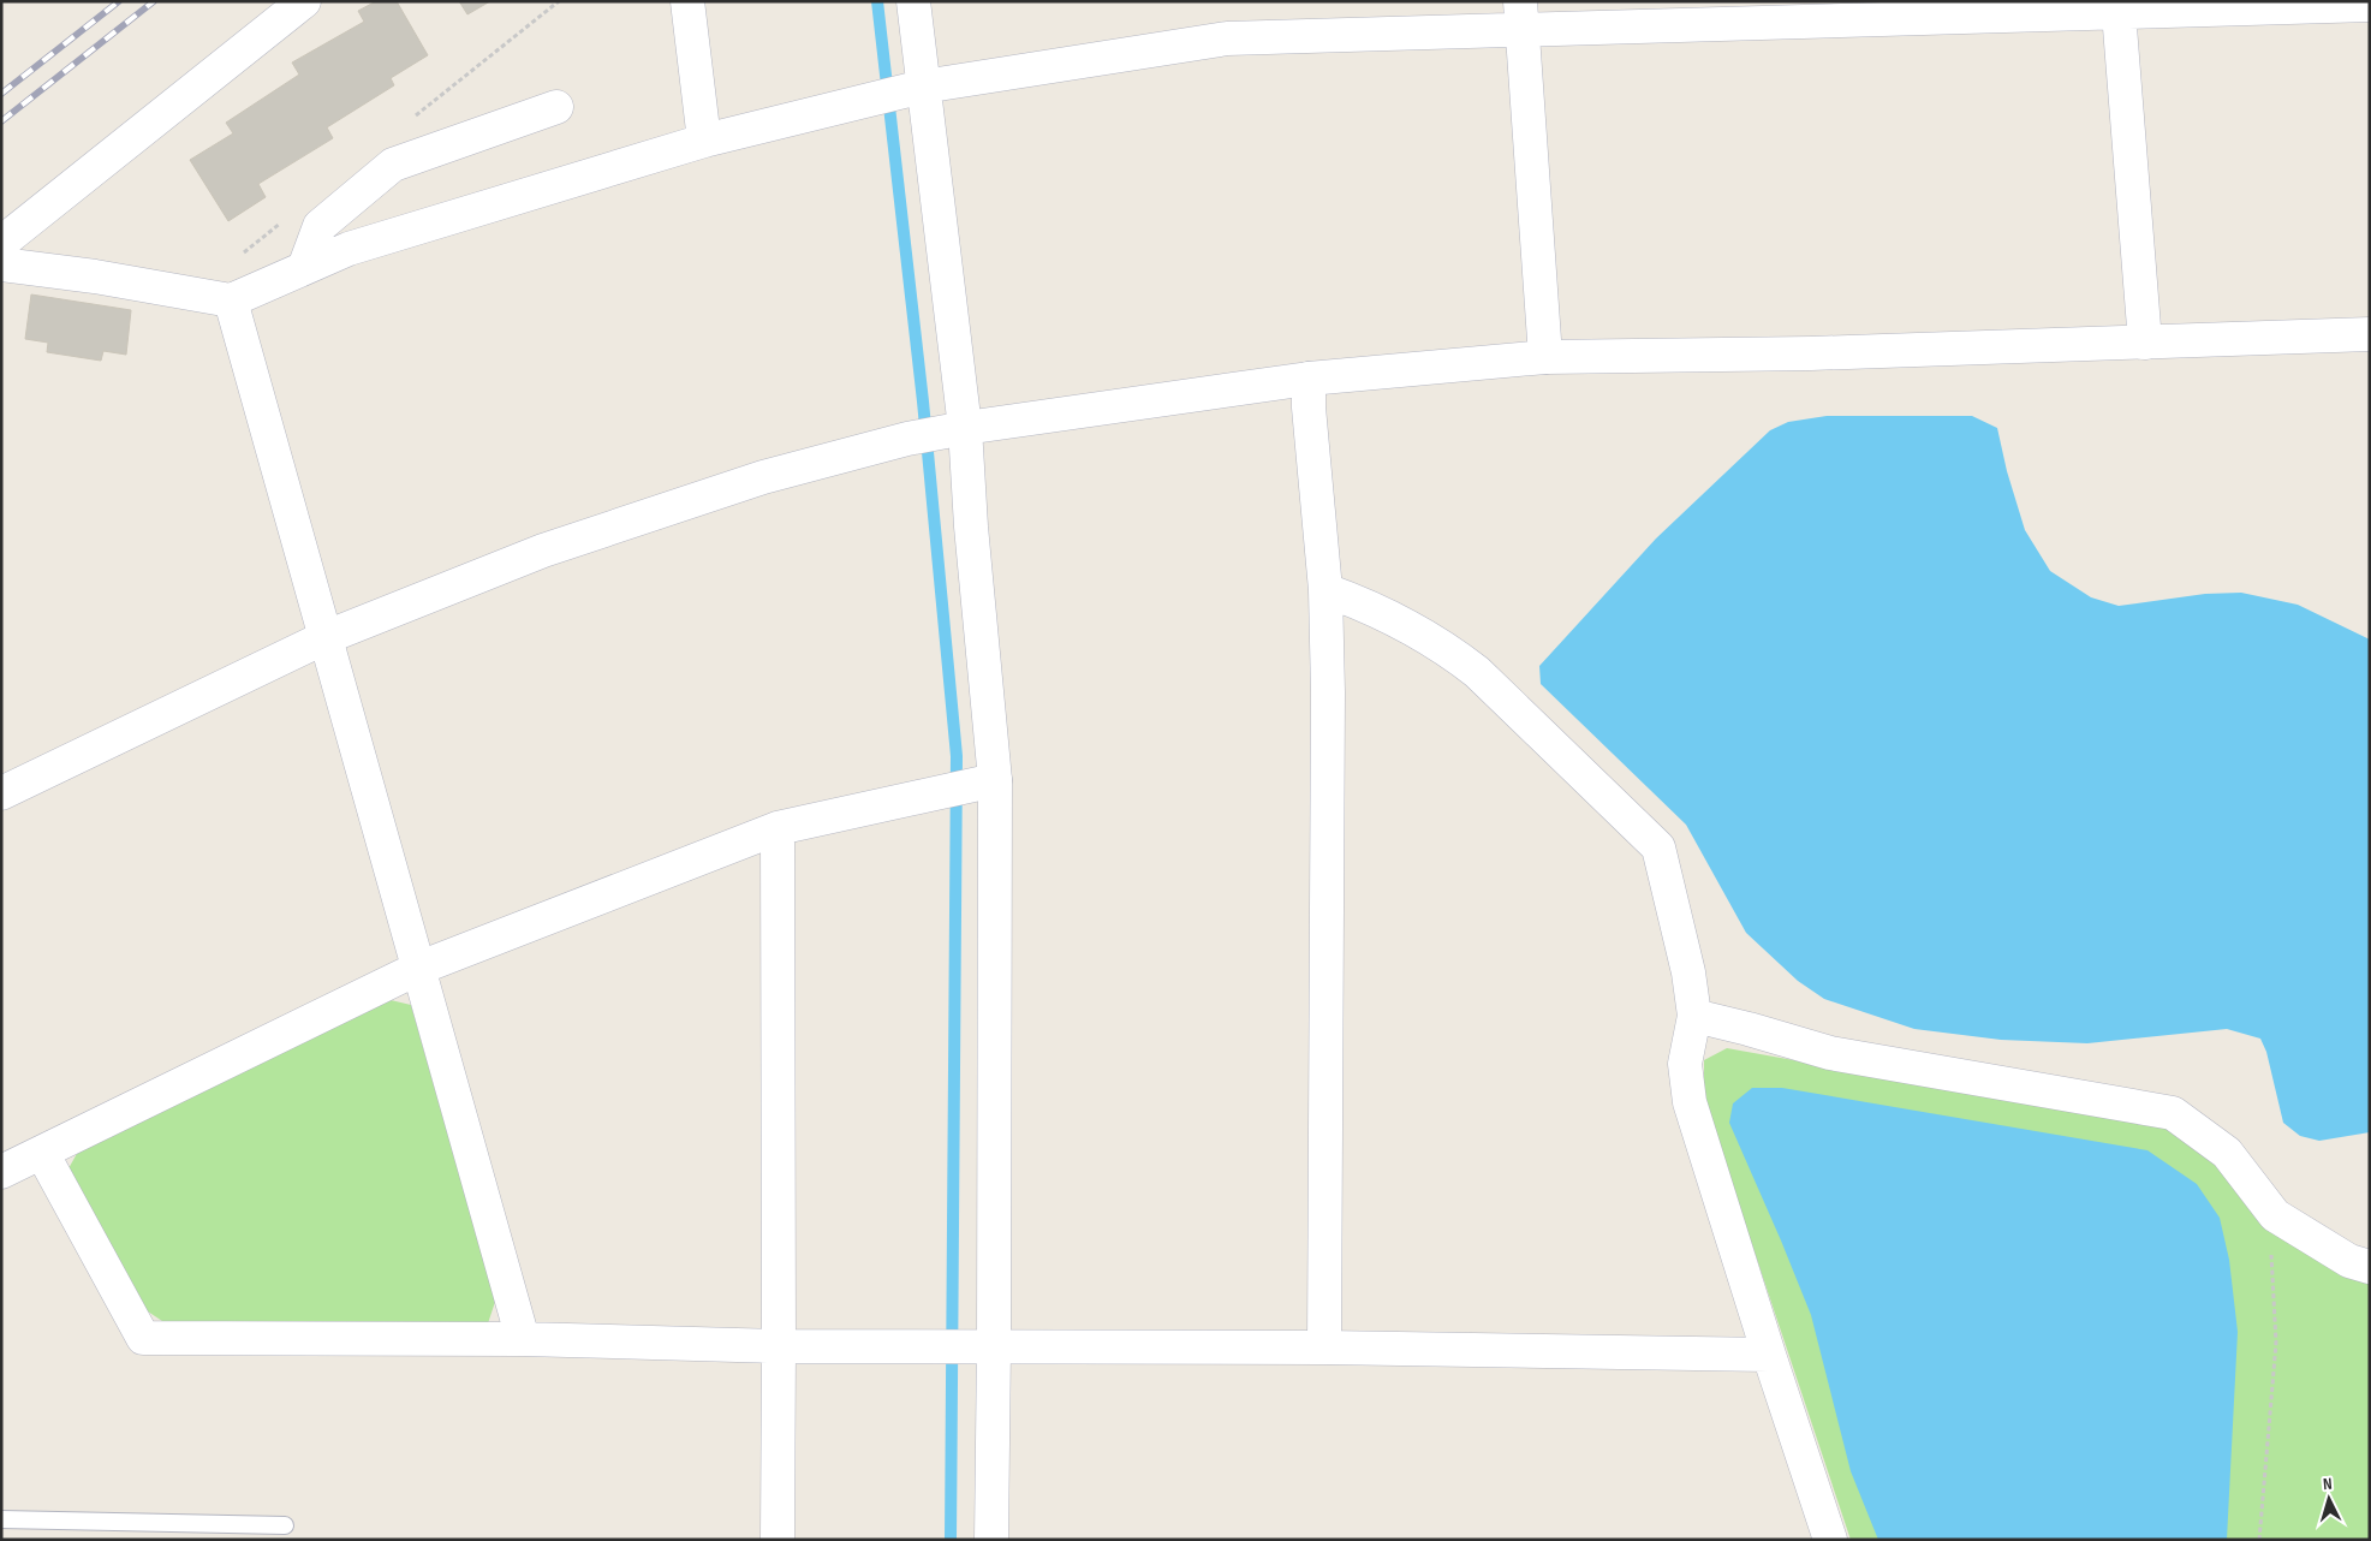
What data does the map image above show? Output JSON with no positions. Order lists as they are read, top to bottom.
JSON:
{
  "north": "top"
}
